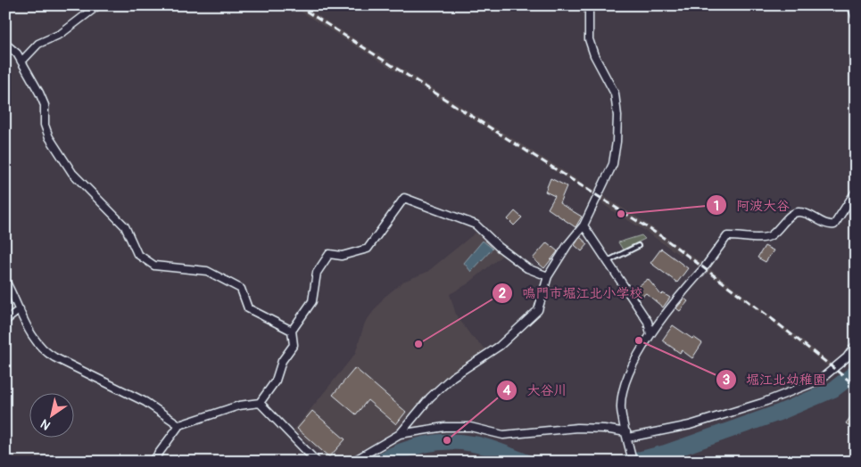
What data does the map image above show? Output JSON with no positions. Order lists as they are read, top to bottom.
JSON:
{
  "places": [
    "阿波大谷",
    "堀江北幼稚園",
    "鳴門市堀江北小学校",
    "大谷川"
  ],
  "north": "bottom left"
}
